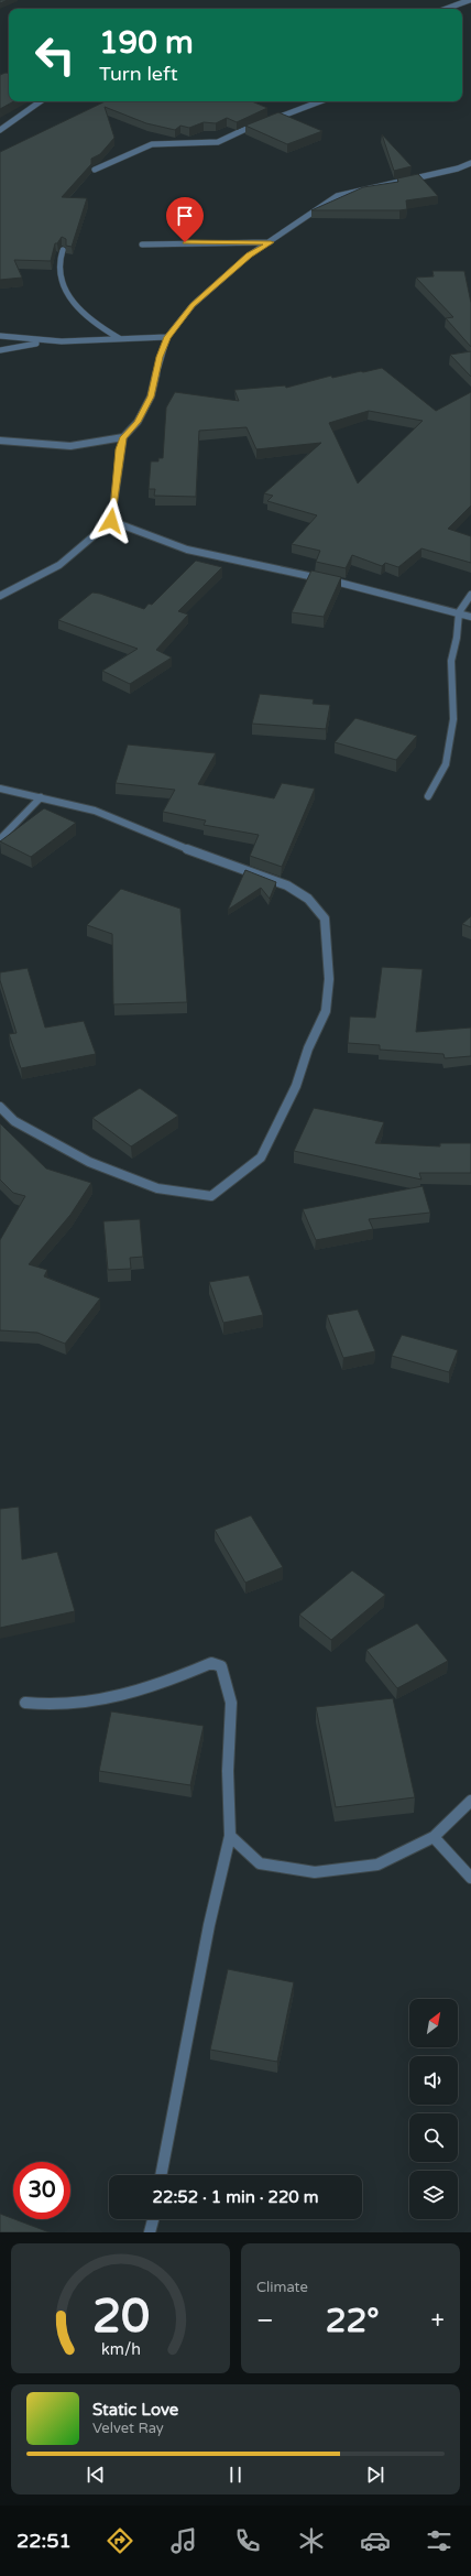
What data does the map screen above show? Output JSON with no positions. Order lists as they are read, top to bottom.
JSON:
{
  "north": "top right",
  "page": {
    "turn": ["190 m", "Turn left"],
    "limit": "30",
    "trip": "22:52 · 1 min · 220 m",
    "tile": "Climate",
    "heat": ["−", "22°", "+"],
    "song": ["Static Love", "Velvet Ray"],
    "tabs": "22:51",
    "gauge": ["20", "km/h"]
  }
}
